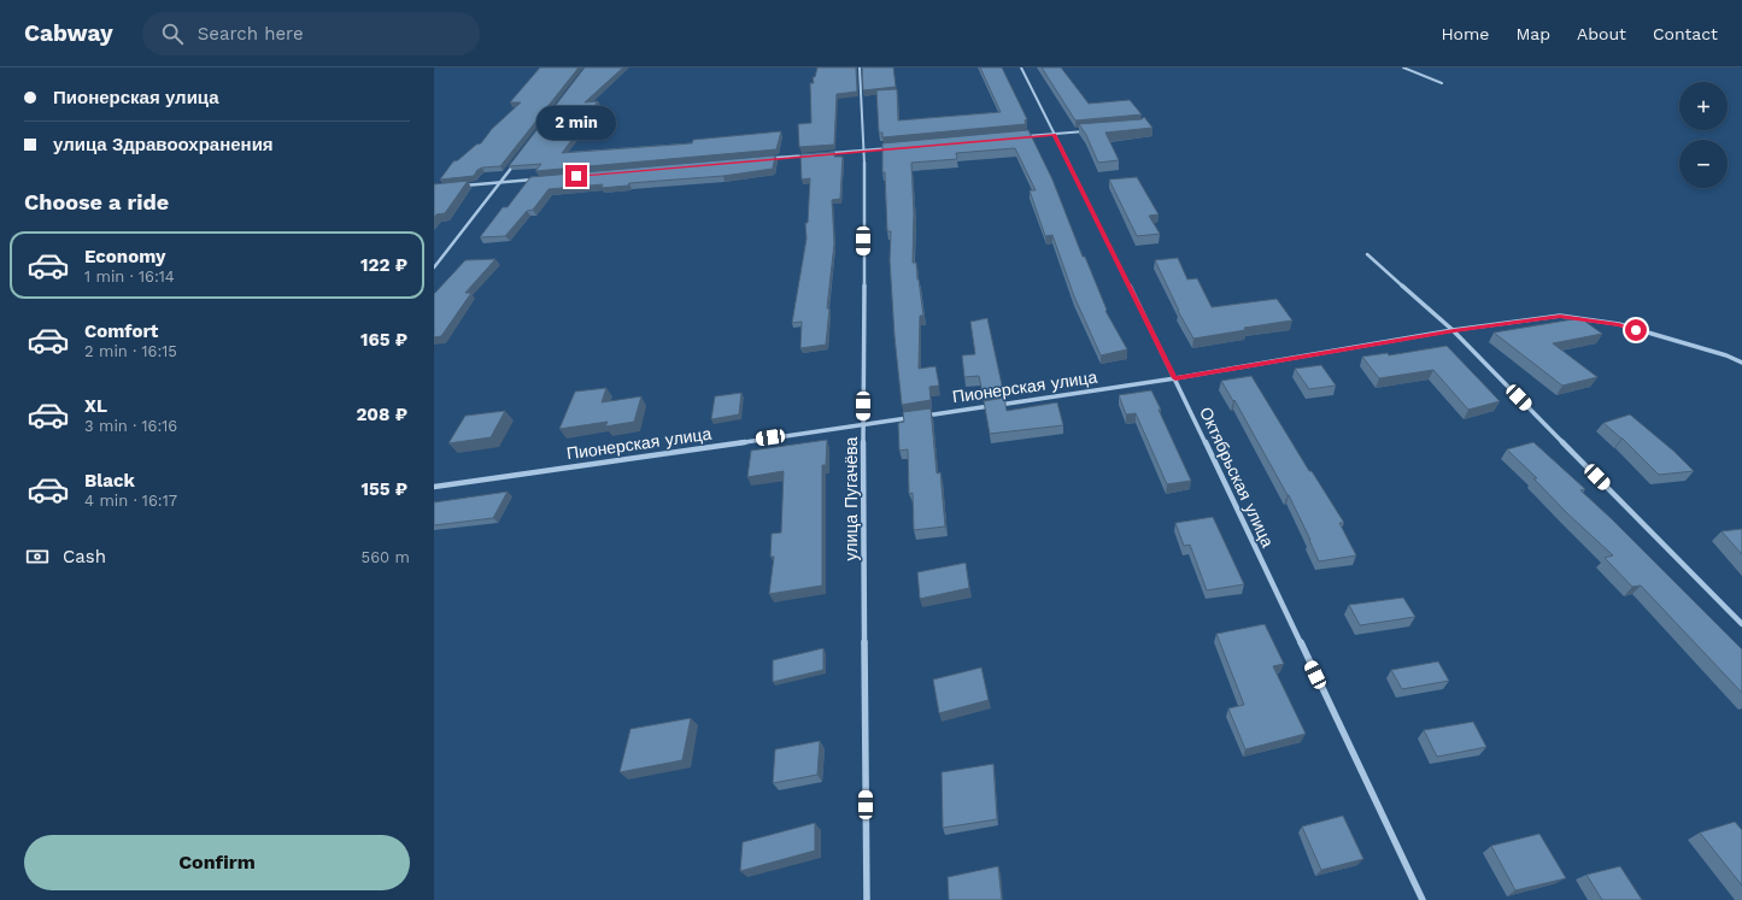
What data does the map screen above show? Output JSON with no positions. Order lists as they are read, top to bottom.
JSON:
{
  "streets": {
    "street": ["Пионерская улица", "Октябрьская улица", "улица Пугачёва"]
  },
  "crossings": [
    ["Пионерская улица", "Октябрьская улица"],
    ["Пионерская улица", "улица Пугачёва"]
  ],
  "page": {
    "header": "Cabway",
    "search": "Search here",
    "nav": [
      "Home",
      "Map",
      "About",
      "Contact"
    ],
    "banner": ["Пионерская улица", "улица Здравоохранения"],
    "map_buttons": ["+", "−"],
    "bubble": "2 min",
    "heading": "Choose a ride",
    "list": [
      {
        "name": "Economy",
        "note": "1 min · 16:14",
        "value": "122 ₽"
      },
      {
        "name": "Comfort",
        "note": "2 min · 16:15",
        "value": "165 ₽"
      },
      {
        "name": "XL",
        "note": "3 min · 16:16",
        "value": "208 ₽"
      },
      {
        "name": "Black",
        "note": "4 min · 16:17",
        "value": "155 ₽"
      }
    ],
    "pay": ["Cash", "560 m"],
    "buttons": "Confirm"
  }
}
